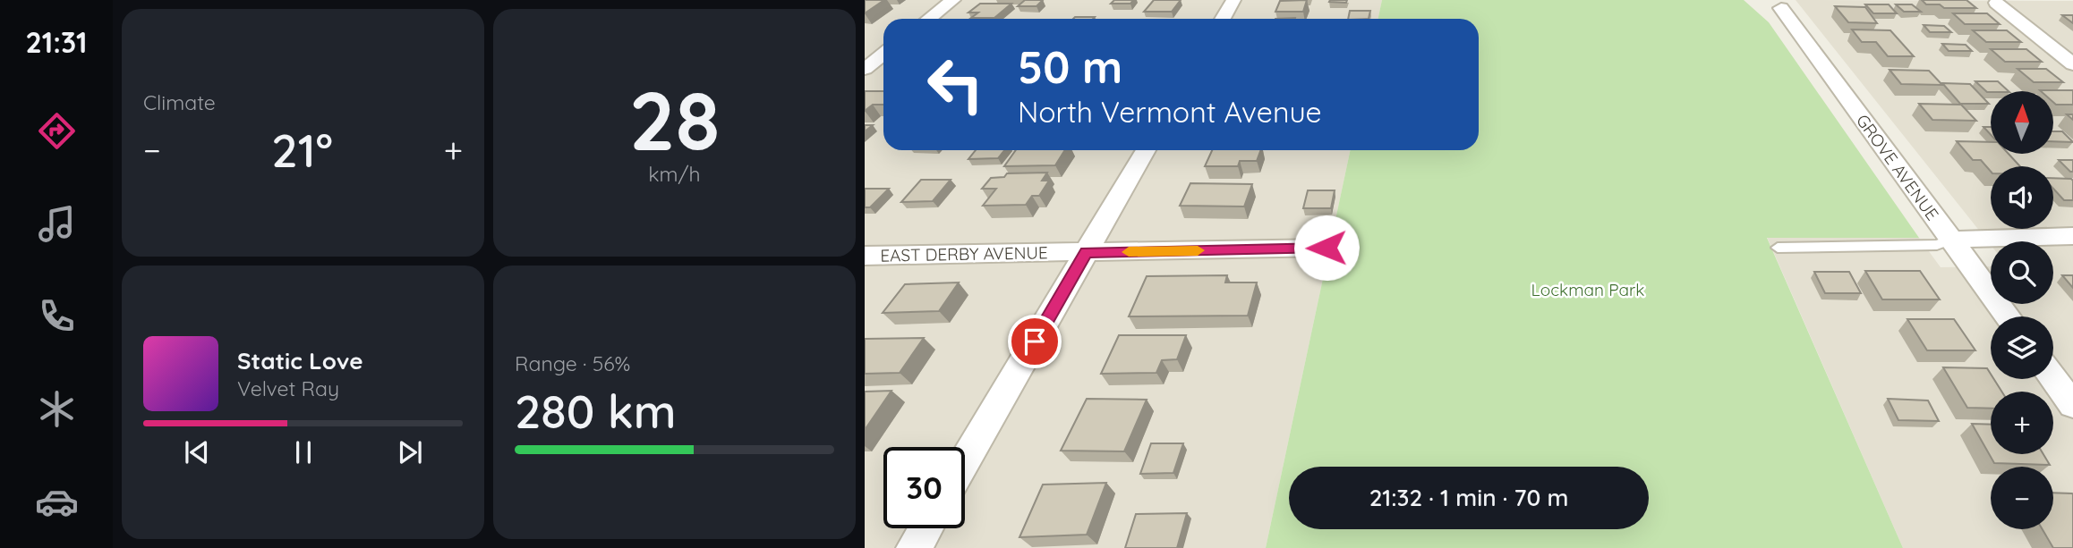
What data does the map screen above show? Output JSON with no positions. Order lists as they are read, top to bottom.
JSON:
{
  "streets": {
    "street": ["GROVE AVENUE", "EAST DERBY AVENUE"]
  },
  "parks": ["Lockman Park"],
  "north": "top",
  "page": {
    "tabs": "21:31",
    "tile": [
      "Climate",
      ["28", "km/h"],
      ["Range · 56%", "280 km"]
    ],
    "turn": ["50 m", "North Vermont Avenue"],
    "map_buttons": ["+", "−"],
    "heat": ["−", "21°", "+"],
    "song": ["Static Love", "Velvet Ray"],
    "limit": "30",
    "trip": "21:32 · 1 min · 70 m"
  }
}
